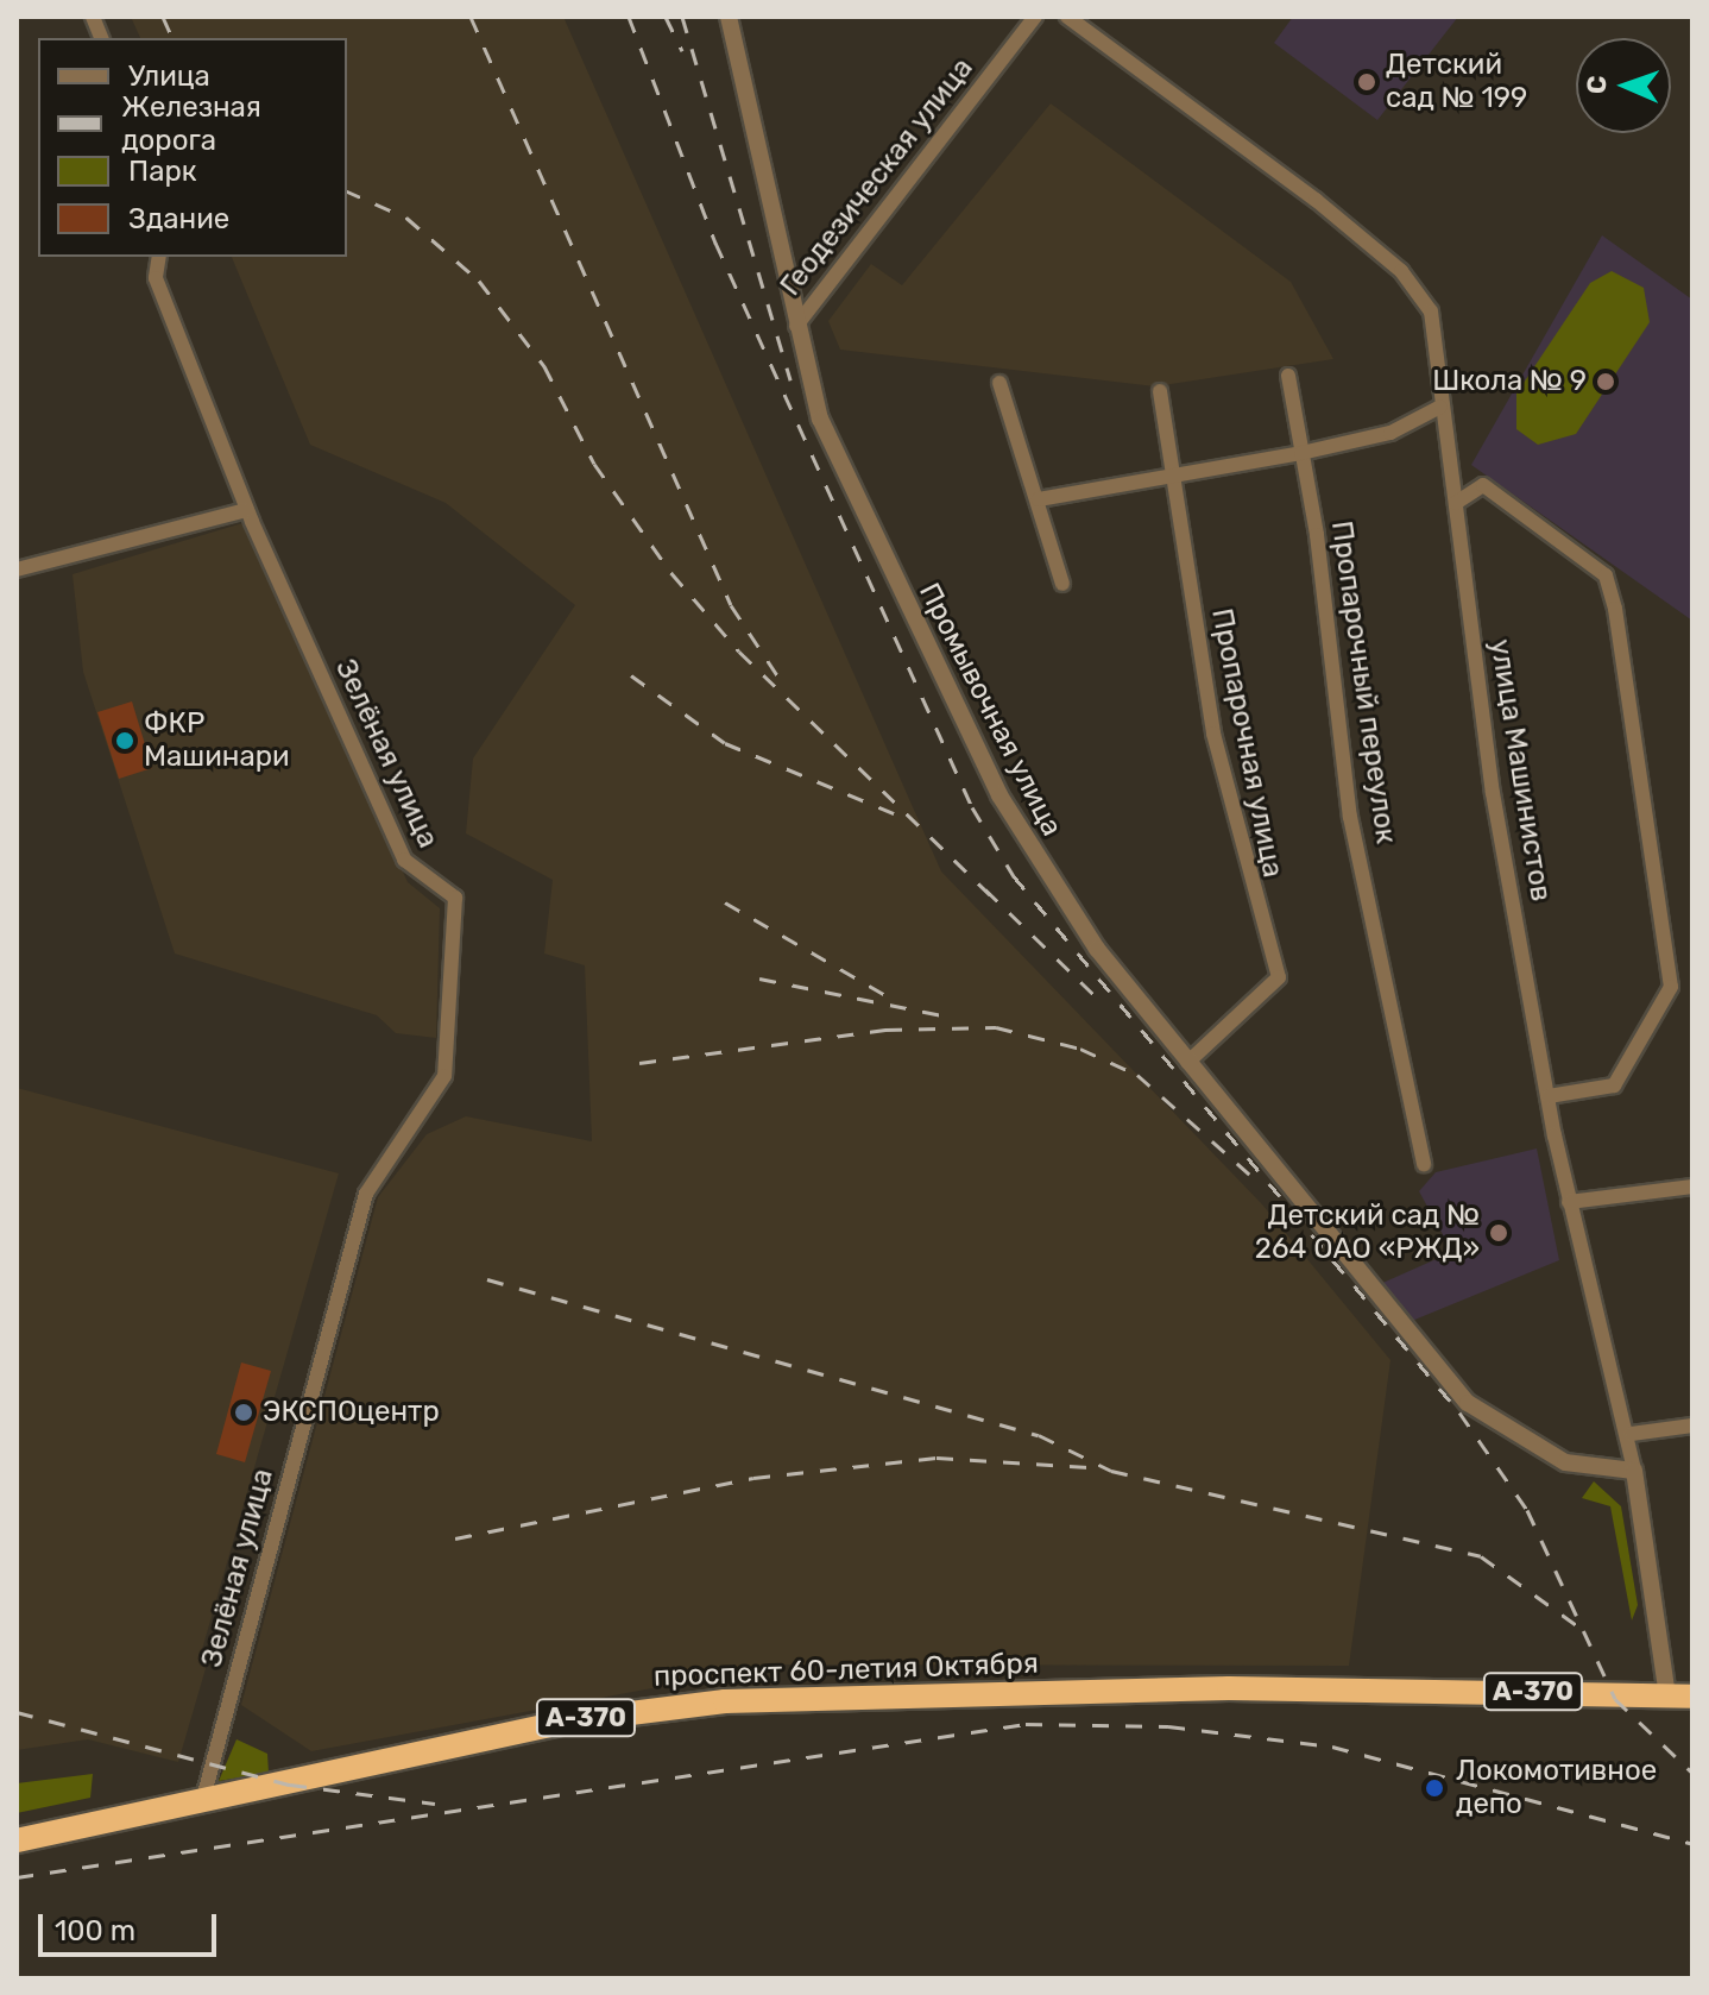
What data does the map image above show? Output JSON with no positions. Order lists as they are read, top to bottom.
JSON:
{
  "streets": {
    "highway": ["проспект 60-летия Октября", "А-370"],
    "street": [
      "Геодезическая улица",
      "Пропарочный переулок",
      "Промывочная улица",
      "Пропарочная улица",
      "Зелёная улица",
      "улица Машинистов"
    ]
  },
  "crossings": [
    ["Геодезическая улица", "Промывочная улица"],
    ["Промывочная улица", "Пропарочная улица"],
    ["Промывочная улица", "улица Машинистов"],
    ["Зелёная улица", "проспект 60-летия Октября"],
    ["улица Машинистов", "проспект 60-летия Октября"]
  ],
  "places": [
    "Детский сад № 199",
    "Школа № 9",
    "ФКР Машинари",
    "Детский сад № 264 ОАО «РЖД»",
    "ЭКСПОцентр",
    "Локомотивное депо"
  ],
  "legend": [
    "Улица",
    "Железная дорога",
    "Парк",
    "Здание"
  ],
  "scale_bar": "100 m",
  "north": "left"
}
